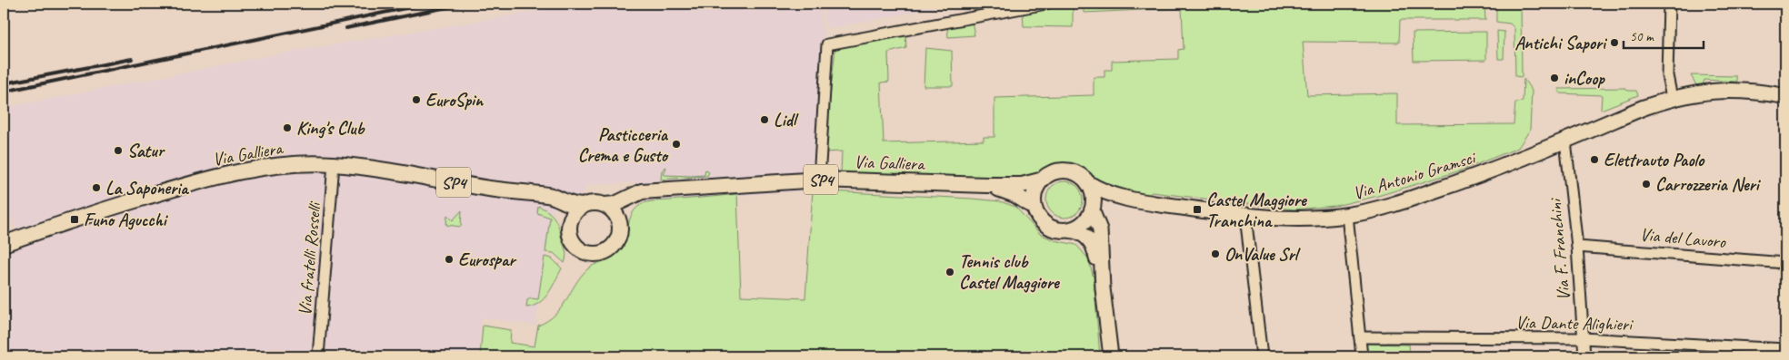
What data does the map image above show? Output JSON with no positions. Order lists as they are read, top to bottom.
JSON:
{
  "streets": {
    "main road": ["Via Galliera", "Via Antonio Gramsci", "SP4"],
    "street": [
      "Via del Lavoro",
      "Via F. Franchini",
      "Via fratelli Rosselli",
      "Via Dante Alighieri"
    ]
  },
  "crossings": [
    ["Via Galliera", "Via Antonio Gramsci"],
    ["Via Galliera", "SP4"],
    ["Via Galliera", "Via fratelli Rosselli"],
    ["Via Antonio Gramsci", "SP4"],
    ["Via Antonio Gramsci", "Via F. Franchini"],
    ["Via del Lavoro", "Via F. Franchini"],
    ["Via F. Franchini", "Via Dante Alighieri"]
  ],
  "places": {
    "other": [
      "Antichi Sapori",
      "inCoop",
      "EuroSpin",
      "Lidl",
      "King's Club",
      "Pasticceria Crema e Gusto",
      "Satur",
      "Elettrauto Paolo",
      "Carrozzeria Neri",
      "La Saponeria",
      "OnValue Srl",
      "Eurospar",
      "Tennis club Castel Maggiore"
    ],
    "transit": ["Castel Maggiore Tranchina", "Funo Agucchi"]
  },
  "scale_bar": "50 m"
}
